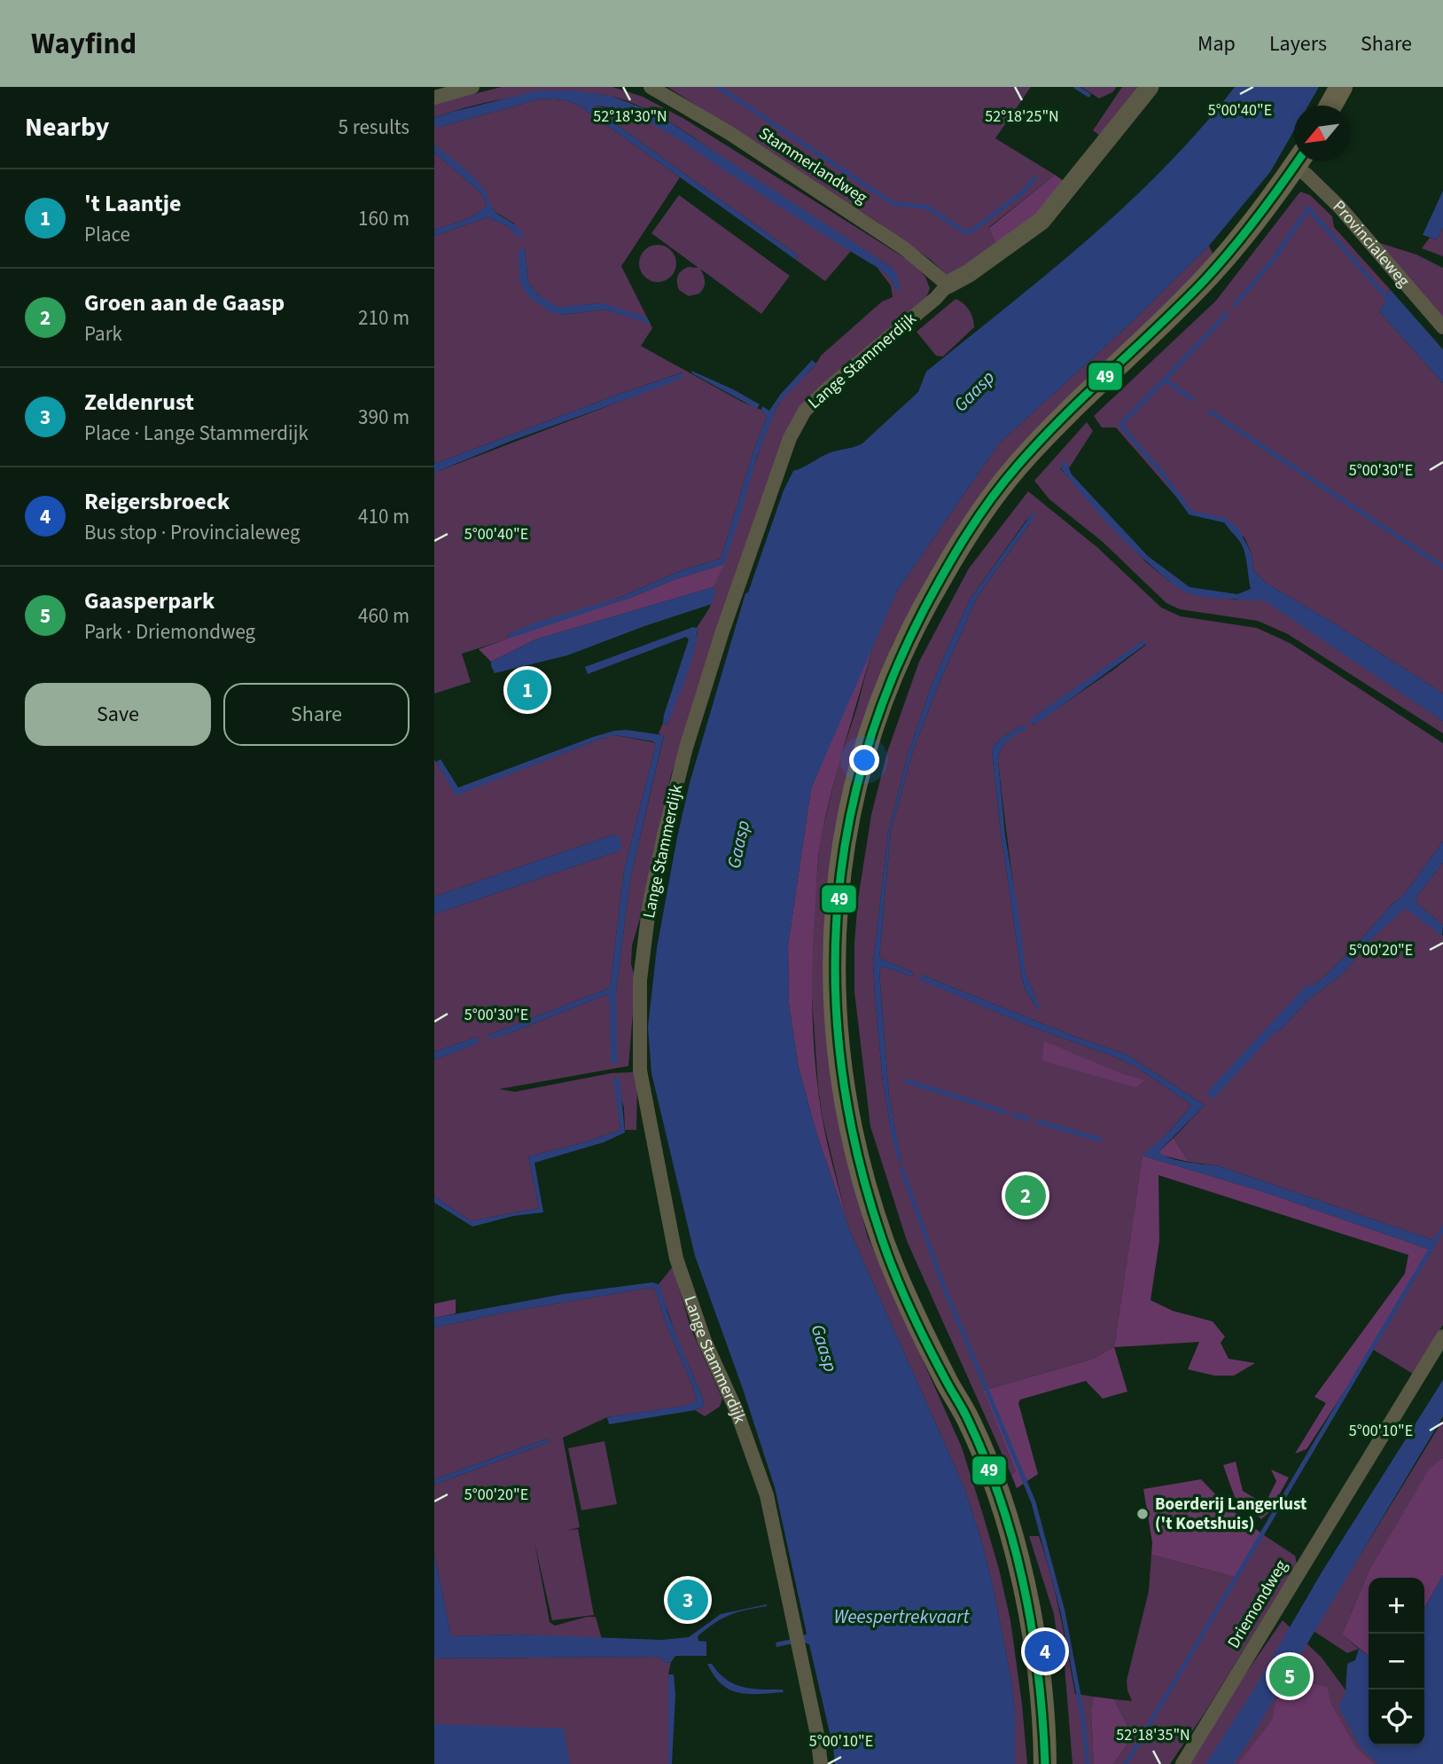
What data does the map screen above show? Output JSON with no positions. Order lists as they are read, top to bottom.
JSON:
{
  "streets": {
    "main road": ["Provincialeweg"],
    "street": ["Stammerlandweg", "Lange Stammerdijk", "Driemondweg"]
  },
  "crossings": [
    ["Stammerlandweg", "Lange Stammerdijk"]
  ],
  "water": ["Gaasp", "Weespertrekvaart"],
  "places": ["Boerderij Langerlust ('t Koetshuis)"],
  "lines": ["transit line 49"],
  "north": "bottom left",
  "page": {
    "header": "Wayfind",
    "nav": ["Map", "Layers", "Share"],
    "heading": ["Nearby", "5 results"],
    "list": [
      {
        "mark": "1",
        "name": "'t Laantje",
        "note": "Place",
        "value": "160 m"
      },
      {
        "mark": "2",
        "name": "Groen aan de Gaasp",
        "note": "Park",
        "value": "210 m"
      },
      {
        "mark": "3",
        "name": "Zeldenrust",
        "note": "Place · Lange Stammerdijk",
        "value": "390 m"
      },
      {
        "mark": "4",
        "name": "Reigersbroeck",
        "note": "Bus stop · Provincialeweg",
        "value": "410 m"
      },
      {
        "mark": "5",
        "name": "Gaasperpark",
        "note": "Park · Driemondweg",
        "value": "460 m"
      }
    ],
    "buttons": ["Save", "Share"],
    "pins": [
      "1",
      "2",
      "3",
      "4",
      "5"
    ],
    "map_buttons": ["+", "−"]
  },
  "coordinates": [
    "5°00'40\"E",
    "52°18'30\"N",
    "52°18'25\"N",
    "5°00'30\"E",
    "5°00'20\"E",
    "5°00'10\"E",
    "52°18'35\"N"
  ]
}
